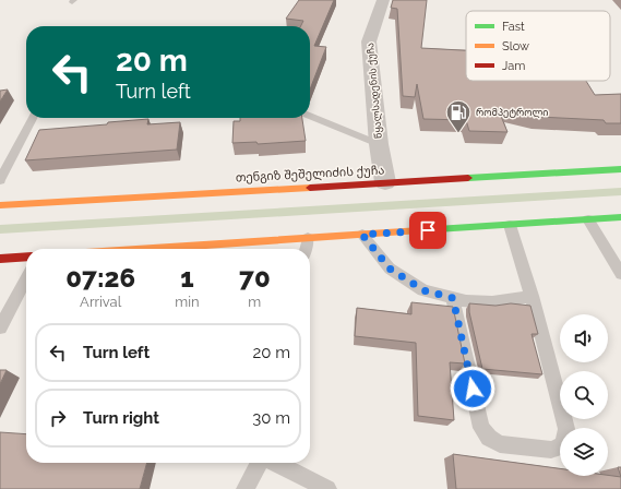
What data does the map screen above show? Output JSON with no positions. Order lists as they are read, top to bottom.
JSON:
{
  "streets": {
    "main road": ["თენგიზ შეშელიძის ქუჩა"],
    "street": ["წყალსადენის ქუჩა"]
  },
  "crossings": [
    ["წყალსადენის ქუჩა", "თენგიზ შეშელიძის ქუჩა"]
  ],
  "places": {
    "fuel station": ["რომპეტროლი"]
  },
  "legend": ["Fast", "Slow", "Jam"],
  "page": {
    "turn": ["20 m", "Turn left"],
    "eta": [
      "07:26",
      "Arrival",
      "1",
      "min",
      "70",
      "m"
    ],
    "list": [
      {
        "name": "Turn left",
        "value": "20 m"
      },
      {
        "name": "Turn right",
        "value": "30 m"
      }
    ]
  }
}
